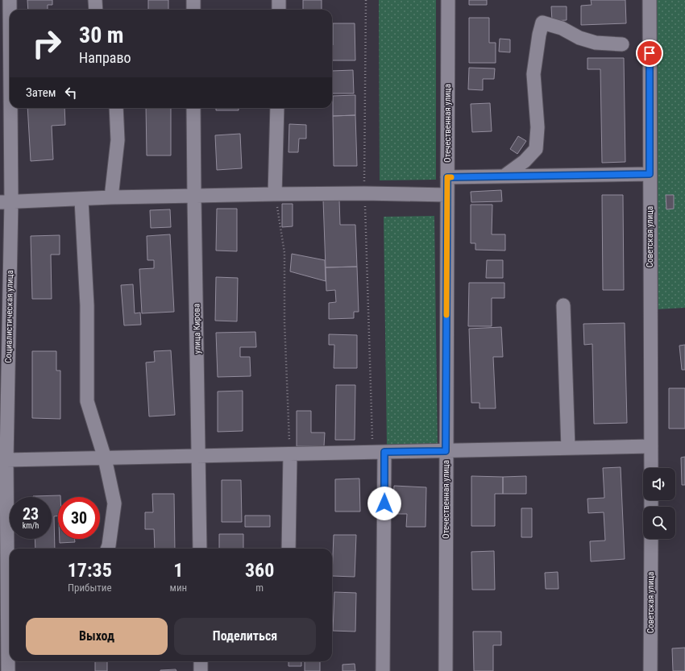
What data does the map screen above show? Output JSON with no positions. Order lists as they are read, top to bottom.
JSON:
{
  "streets": {
    "street": [
      "Отечественная улица",
      "Советская улица",
      "Социалистическая улица",
      "улица Кирова"
    ]
  },
  "page": {
    "turn": ["30 m", "Направо"],
    "then": "Затем",
    "speed": "23 km/h",
    "limit": "30",
    "eta": [
      "17:35",
      "Прибытие",
      "1",
      "мин",
      "360",
      "m"
    ],
    "buttons": ["Выход", "Поделиться"]
  }
}
